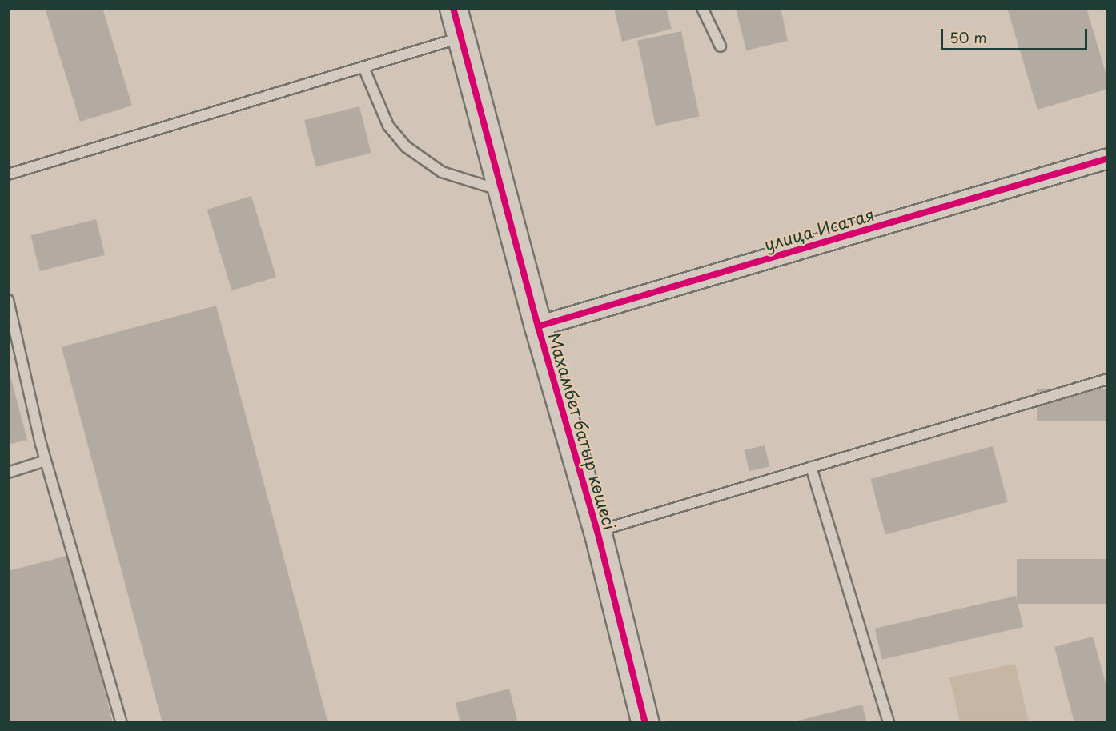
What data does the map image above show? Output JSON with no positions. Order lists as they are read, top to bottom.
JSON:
{
  "streets": {
    "street": ["улица Исатая", "Махамбет батыр көшесі"]
  },
  "crossings": [
    ["улица Исатая", "Махамбет батыр көшесі"]
  ],
  "scale_bar": "50 m"
}
